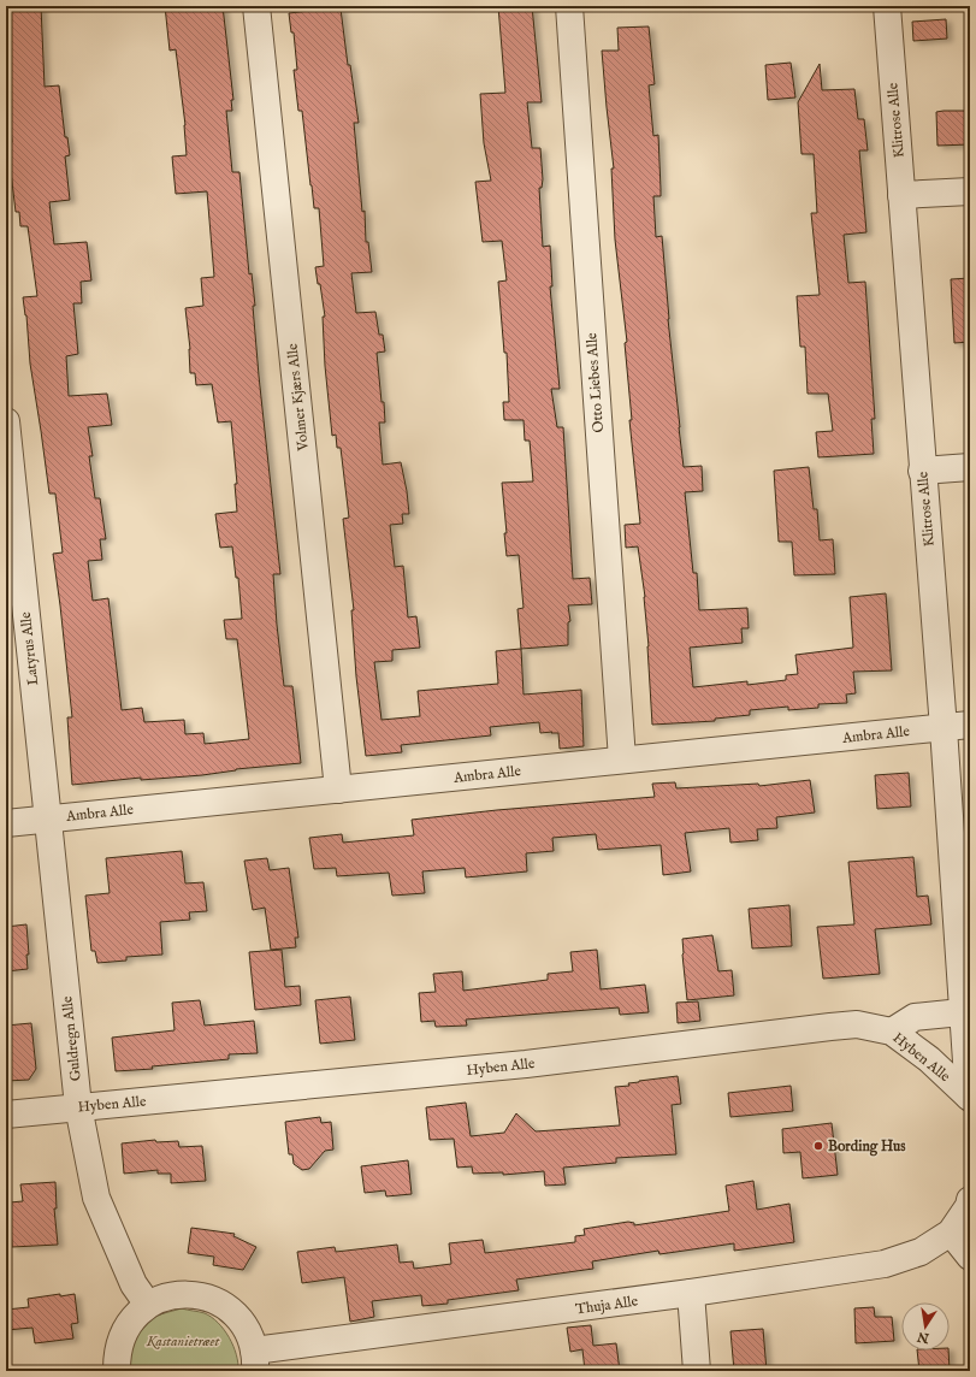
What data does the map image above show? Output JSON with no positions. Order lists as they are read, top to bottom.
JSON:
{
  "streets": {
    "street": [
      "Klitrose Alle",
      "Otto Liebes Alle",
      "Volmer Kjærs Alle",
      "Latyrus Alle",
      "Ambra Alle",
      "Guldregn Alle",
      "Hyben Alle",
      "Thuja Alle"
    ]
  },
  "crossings": [
    ["Klitrose Alle", "Ambra Alle"],
    ["Klitrose Alle", "Hyben Alle"],
    ["Otto Liebes Alle", "Ambra Alle"],
    ["Volmer Kjærs Alle", "Ambra Alle"],
    ["Latyrus Alle", "Ambra Alle"],
    ["Latyrus Alle", "Guldregn Alle"],
    ["Ambra Alle", "Guldregn Alle"],
    ["Guldregn Alle", "Hyben Alle"]
  ],
  "parks": ["Kastanietræet"],
  "places": ["Bording Hus"],
  "north": "bottom"
}
